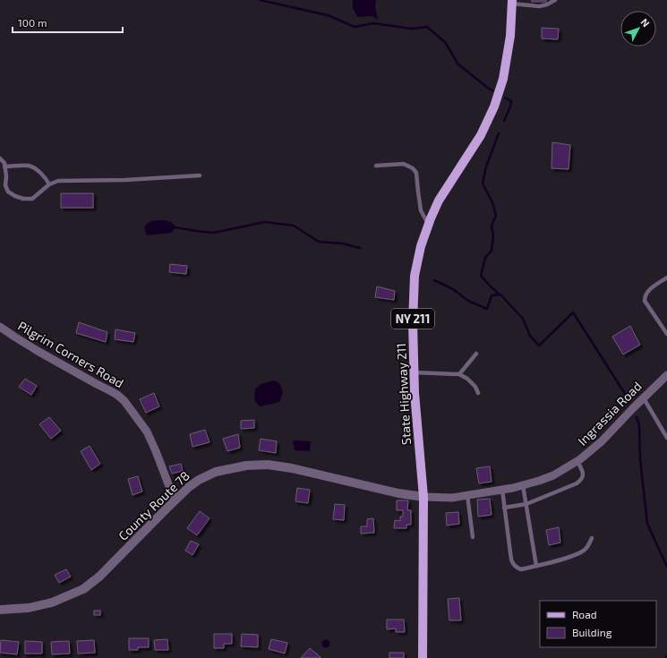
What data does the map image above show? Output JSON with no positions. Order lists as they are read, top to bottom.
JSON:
{
  "streets": {
    "main road": ["NY 211", "State Highway 211"],
    "street": ["Pilgrim Corners Road", "Ingrassia Road", "County Route 78"]
  },
  "crossings": [
    ["Pilgrim Corners Road", "County Route 78"],
    ["State Highway 211", "Ingrassia Road"],
    ["State Highway 211", "County Route 78"],
    ["Ingrassia Road", "County Route 78"]
  ],
  "legend": ["Road", "Building"],
  "scale_bar": "100 m",
  "north": "top right"
}
